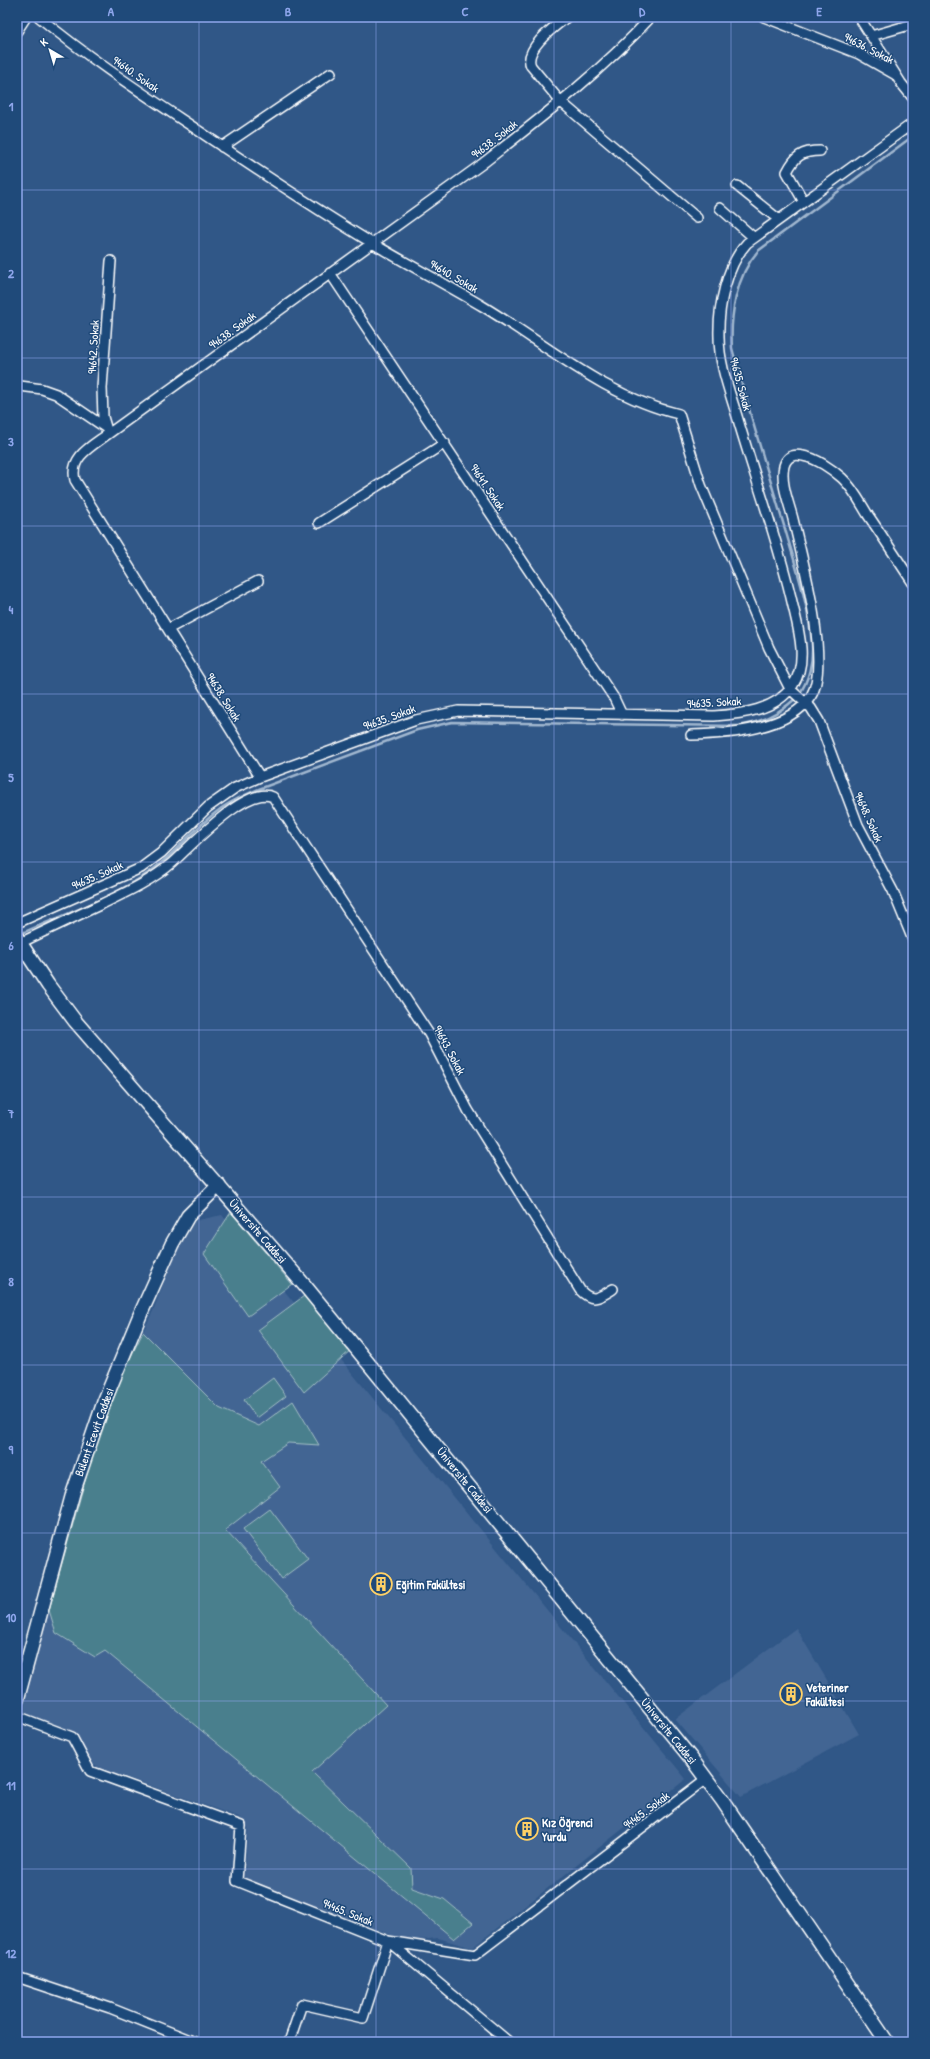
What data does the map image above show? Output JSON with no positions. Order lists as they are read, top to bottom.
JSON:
{
  "streets": {
    "street": [
      "94636. Sokak",
      "94640. Sokak",
      "94638. Sokak",
      "94642. Sokak",
      "94635. Sokak",
      "94641. Sokak",
      "94648. Sokak",
      "94643. Sokak",
      "Üniversite Caddesi",
      "Bülent Ecevit Caddesi",
      "94465. Sokak"
    ]
  },
  "crossings": [
    ["94640. Sokak", "94638. Sokak"],
    ["94640. Sokak", "94635. Sokak"],
    ["94640. Sokak", "94648. Sokak"],
    ["94638. Sokak", "94642. Sokak"],
    ["94638. Sokak", "94635. Sokak"],
    ["94638. Sokak", "94641. Sokak"],
    ["94635. Sokak", "94641. Sokak"],
    ["94635. Sokak", "94648. Sokak"],
    ["94643. Sokak", "Üniversite Caddesi"],
    ["Üniversite Caddesi", "Bülent Ecevit Caddesi"],
    ["Üniversite Caddesi", "94465. Sokak"]
  ],
  "places": {
    "building": ["Eğitim Fakültesi", "Veteriner Fakültesi", "Kız Öğrenci Yurdu"]
  },
  "north": "top left",
  "grid": {
    "columns": [
      "A",
      "B",
      "C",
      "D",
      "E"
    ],
    "rows": [
      "1",
      "2",
      "3",
      "4",
      "5",
      "6",
      "7",
      "8",
      "9",
      "10",
      "11",
      "12"
    ]
  }
}
